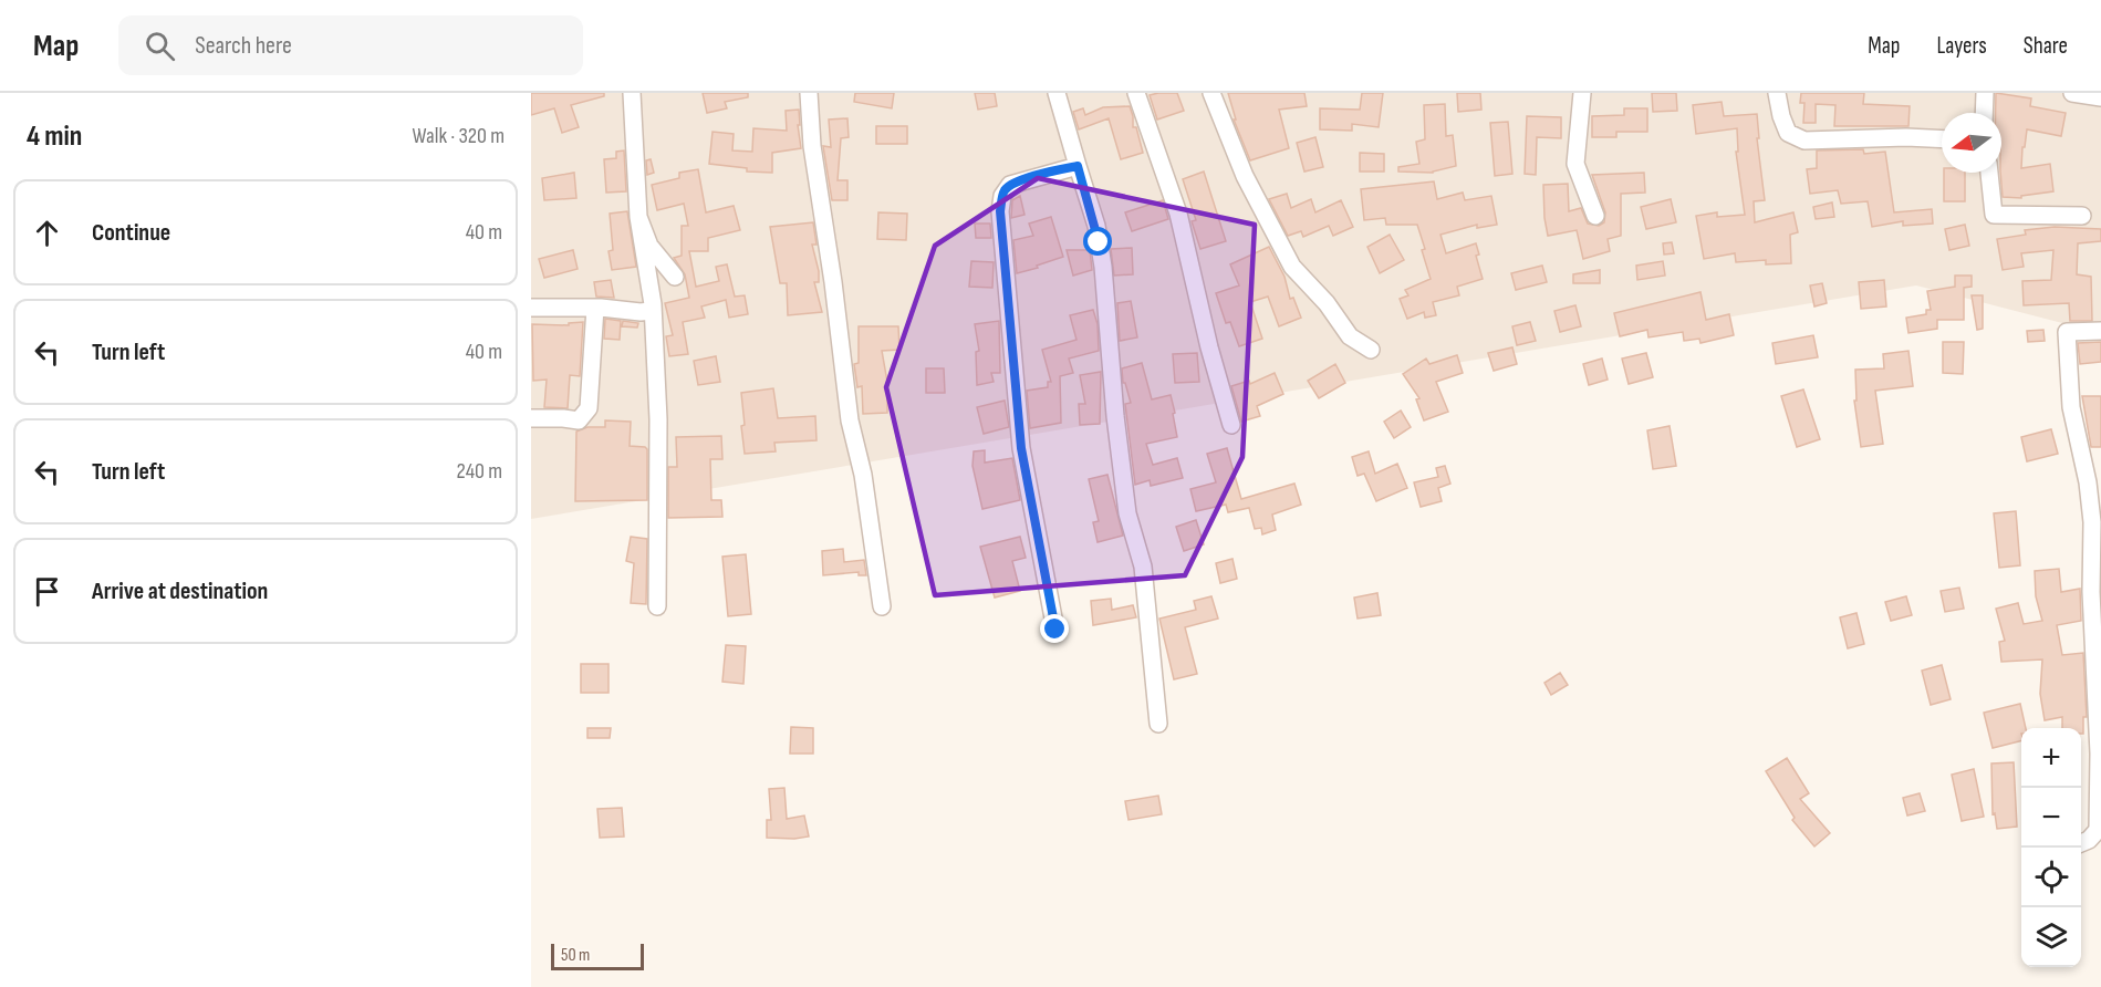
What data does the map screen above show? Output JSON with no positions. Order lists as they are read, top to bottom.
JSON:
{
  "scale_bar": "50 m",
  "north": "left",
  "page": {
    "header": "Map",
    "search": "Search here",
    "nav": ["Map", "Layers", "Share"],
    "heading": ["4 min", "Walk · 320 m"],
    "list": [
      ["Continue", "40 m"],
      ["Turn left", "40 m"],
      ["Turn left", "240 m"],
      "Arrive at destination"
    ],
    "map_buttons": ["+", "−"],
    "scale": "50 m"
  }
}
